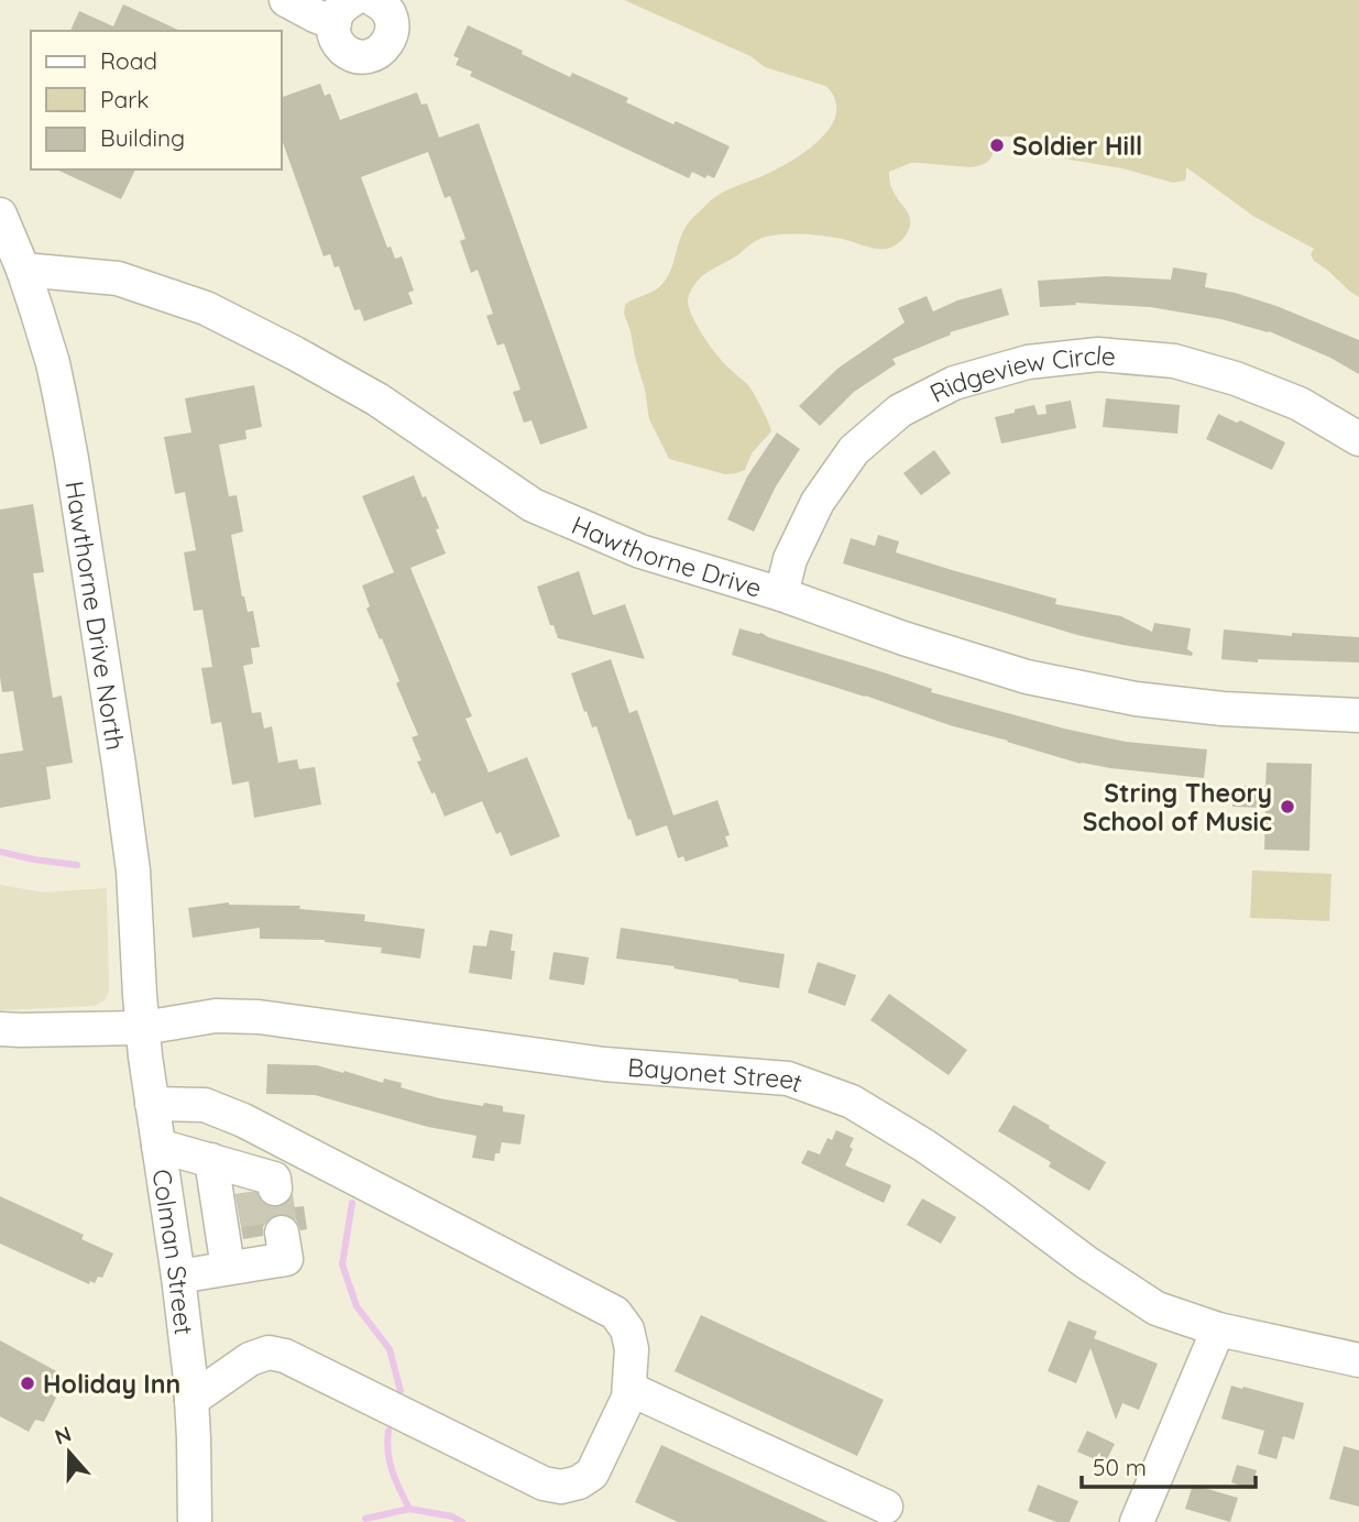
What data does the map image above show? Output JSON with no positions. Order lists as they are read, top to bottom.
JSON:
{
  "streets": {
    "street": [
      "Ridgeview Circle",
      "Hawthorne Drive",
      "Hawthorne Drive North",
      "Bayonet Street",
      "Colman Street"
    ]
  },
  "crossings": [
    ["Ridgeview Circle", "Hawthorne Drive"],
    ["Hawthorne Drive", "Hawthorne Drive North"],
    ["Hawthorne Drive North", "Bayonet Street"],
    ["Hawthorne Drive North", "Colman Street"],
    ["Bayonet Street", "Colman Street"]
  ],
  "places": ["Soldier Hill", "String Theory School of Music", "Holiday Inn"],
  "legend": ["Road", "Park", "Building"],
  "scale_bar": "50 m",
  "north": "top"
}
